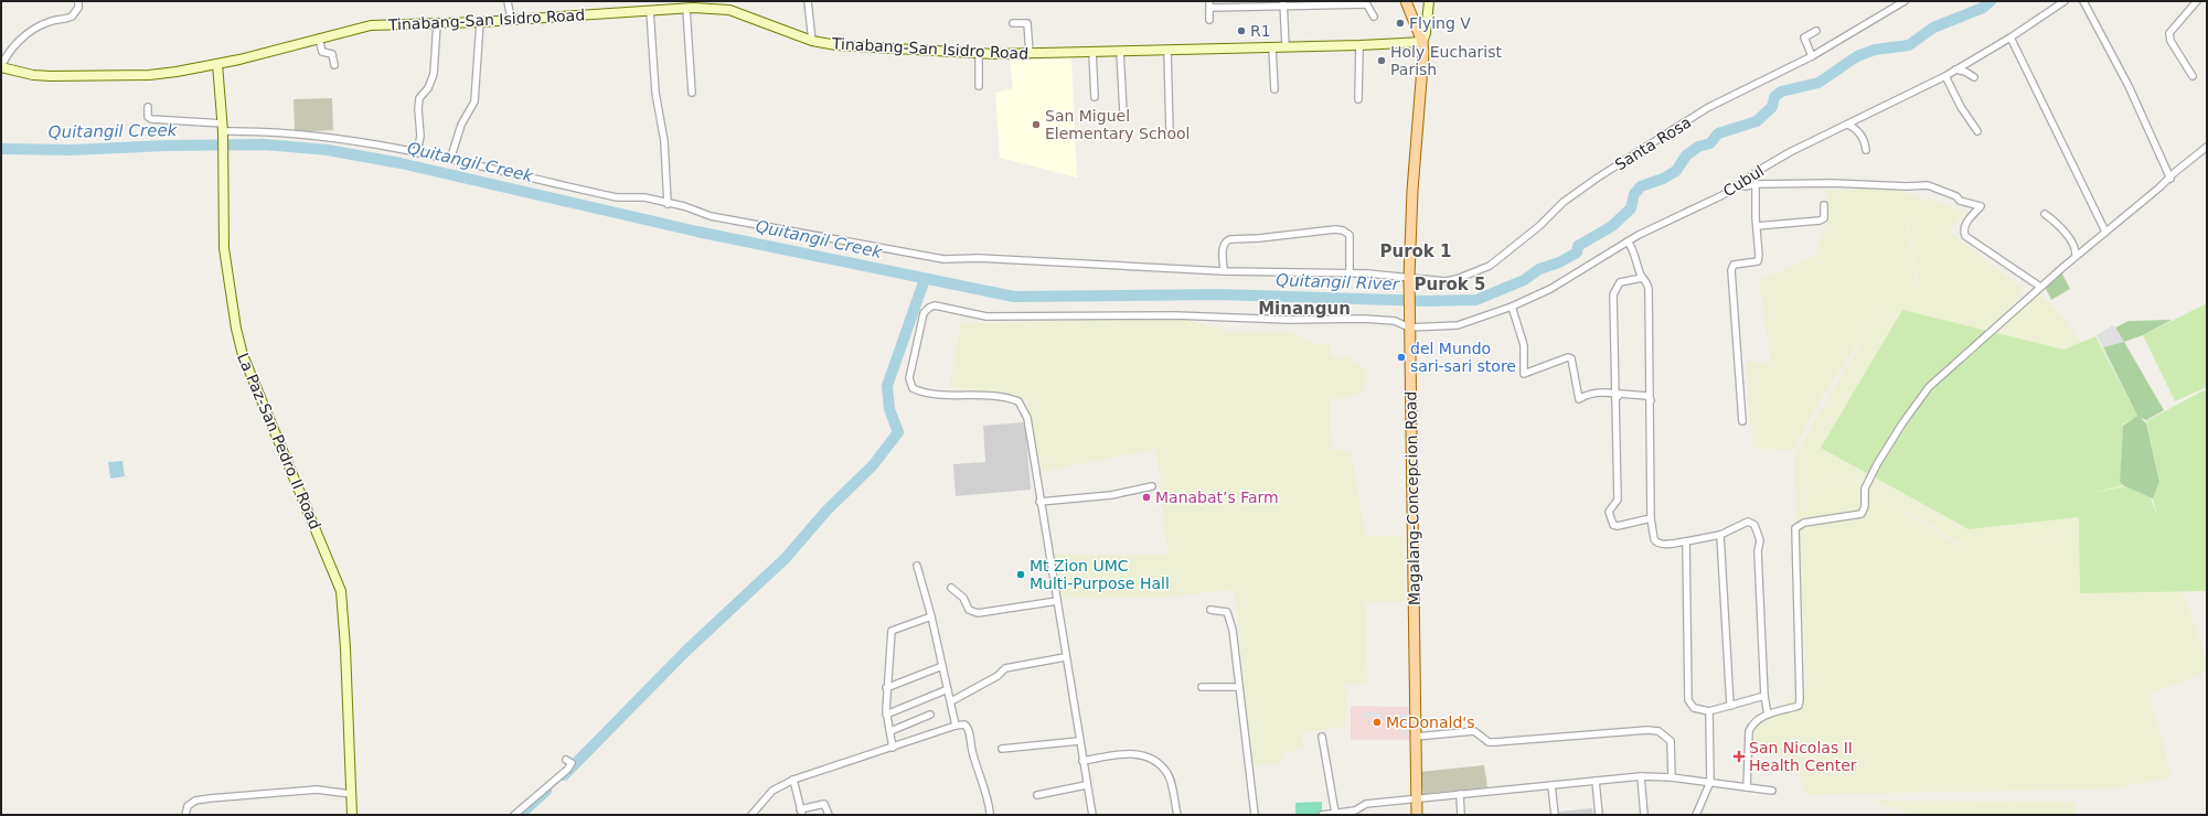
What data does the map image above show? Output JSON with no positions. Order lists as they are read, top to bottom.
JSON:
{
  "streets": {
    "main road": ["Magalang-Concepcion Road"],
    "street": [
      "Tinabang-San Isidro Road",
      "Santa Rosa",
      "Cubul",
      "La Paz-San Pedro II Road"
    ]
  },
  "crossings": [
    ["Tinabang-San Isidro Road", "La Paz-San Pedro II Road"],
    ["Tinabang-San Isidro Road", "Magalang-Concepcion Road"],
    ["Santa Rosa", "La Paz-San Pedro II Road"],
    ["Santa Rosa", "Magalang-Concepcion Road"],
    ["Cubul", "Magalang-Concepcion Road"]
  ],
  "districts": ["Purok 1", "Purok 5", "Minangun"],
  "water": ["Quitangil Creek", "Quitangil River"],
  "places": {
    "other": [
      "Flying V",
      "R1",
      "Holy Eucharist Parish",
      "San Miguel Elementary School",
      "del Mundo sari-sari store",
      "Manabat’s Farm",
      "Mt Zion UMC Multi-Purpose Hall",
      "McDonald's"
    ],
    "health": ["San Nicolas II Health Center"]
  }
}
